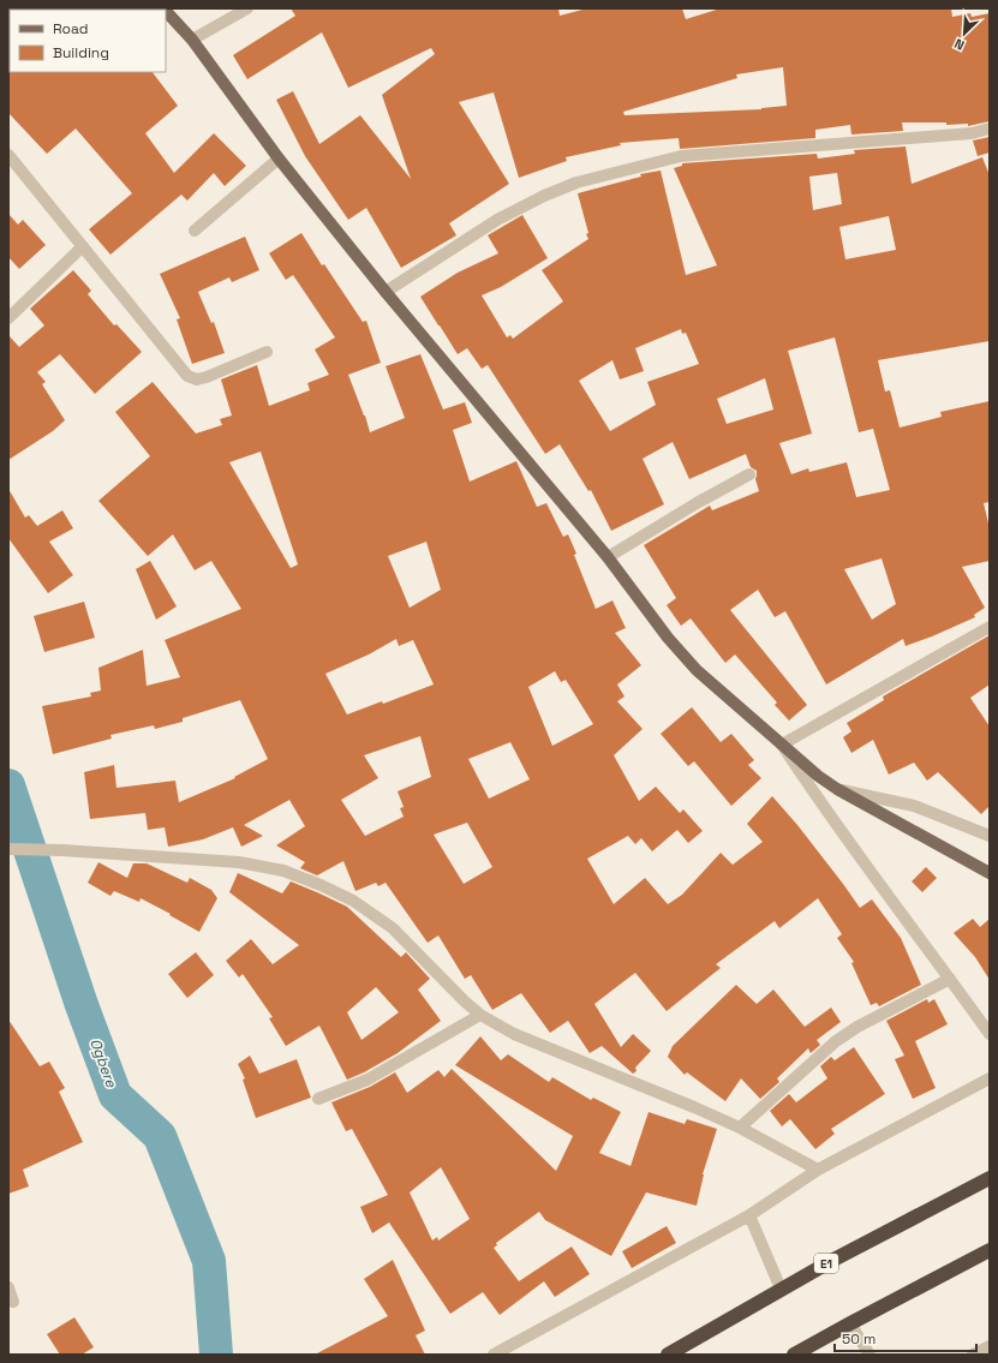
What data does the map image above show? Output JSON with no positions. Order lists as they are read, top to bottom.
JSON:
{
  "streets": {
    "highway": ["E1"]
  },
  "water": ["Ogbere"],
  "legend": ["Road", "Building"],
  "scale_bar": "50 m",
  "north": "bottom left"
}
